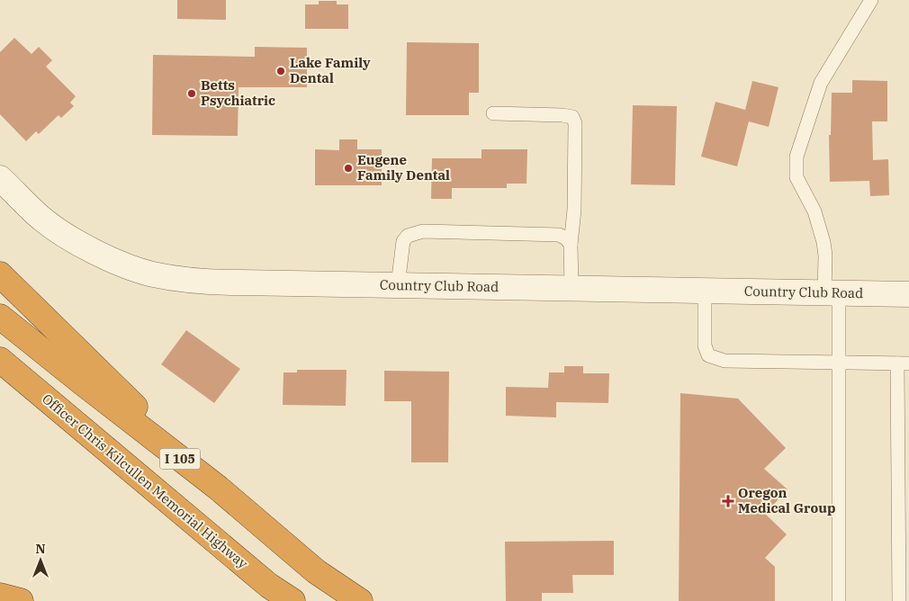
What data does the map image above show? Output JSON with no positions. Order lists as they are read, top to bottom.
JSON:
{
  "streets": {
    "highway": ["I 105", "Officer Chris Kilcullen Memorial Highway"],
    "street": ["Country Club Road"]
  },
  "places": {
    "other": ["Lake Family Dental", "Betts Psychiatric", "Eugene Family Dental"],
    "health": ["Oregon Medical Group"]
  },
  "north": "top"
}
